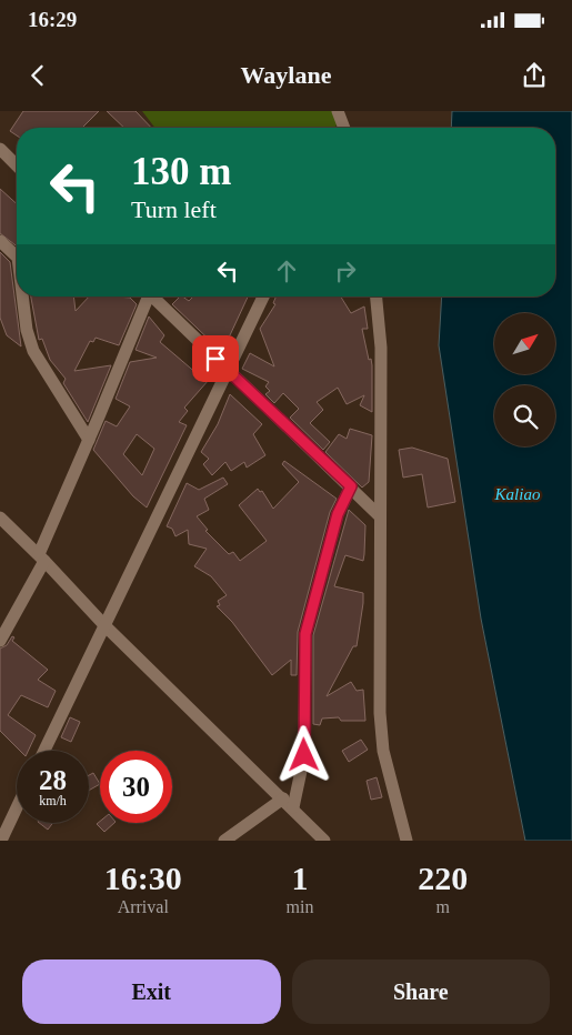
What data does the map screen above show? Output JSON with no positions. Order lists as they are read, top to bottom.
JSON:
{
  "water": ["Kaliao"],
  "north": "top right",
  "page": {
    "status": "16:29",
    "header": "Waylane",
    "turn": ["130 m", "Turn left"],
    "speed": "28 km/h",
    "limit": "30",
    "eta": [
      "16:30",
      "Arrival",
      "1",
      "min",
      "220",
      "m"
    ],
    "buttons": ["Exit", "Share"]
  }
}
